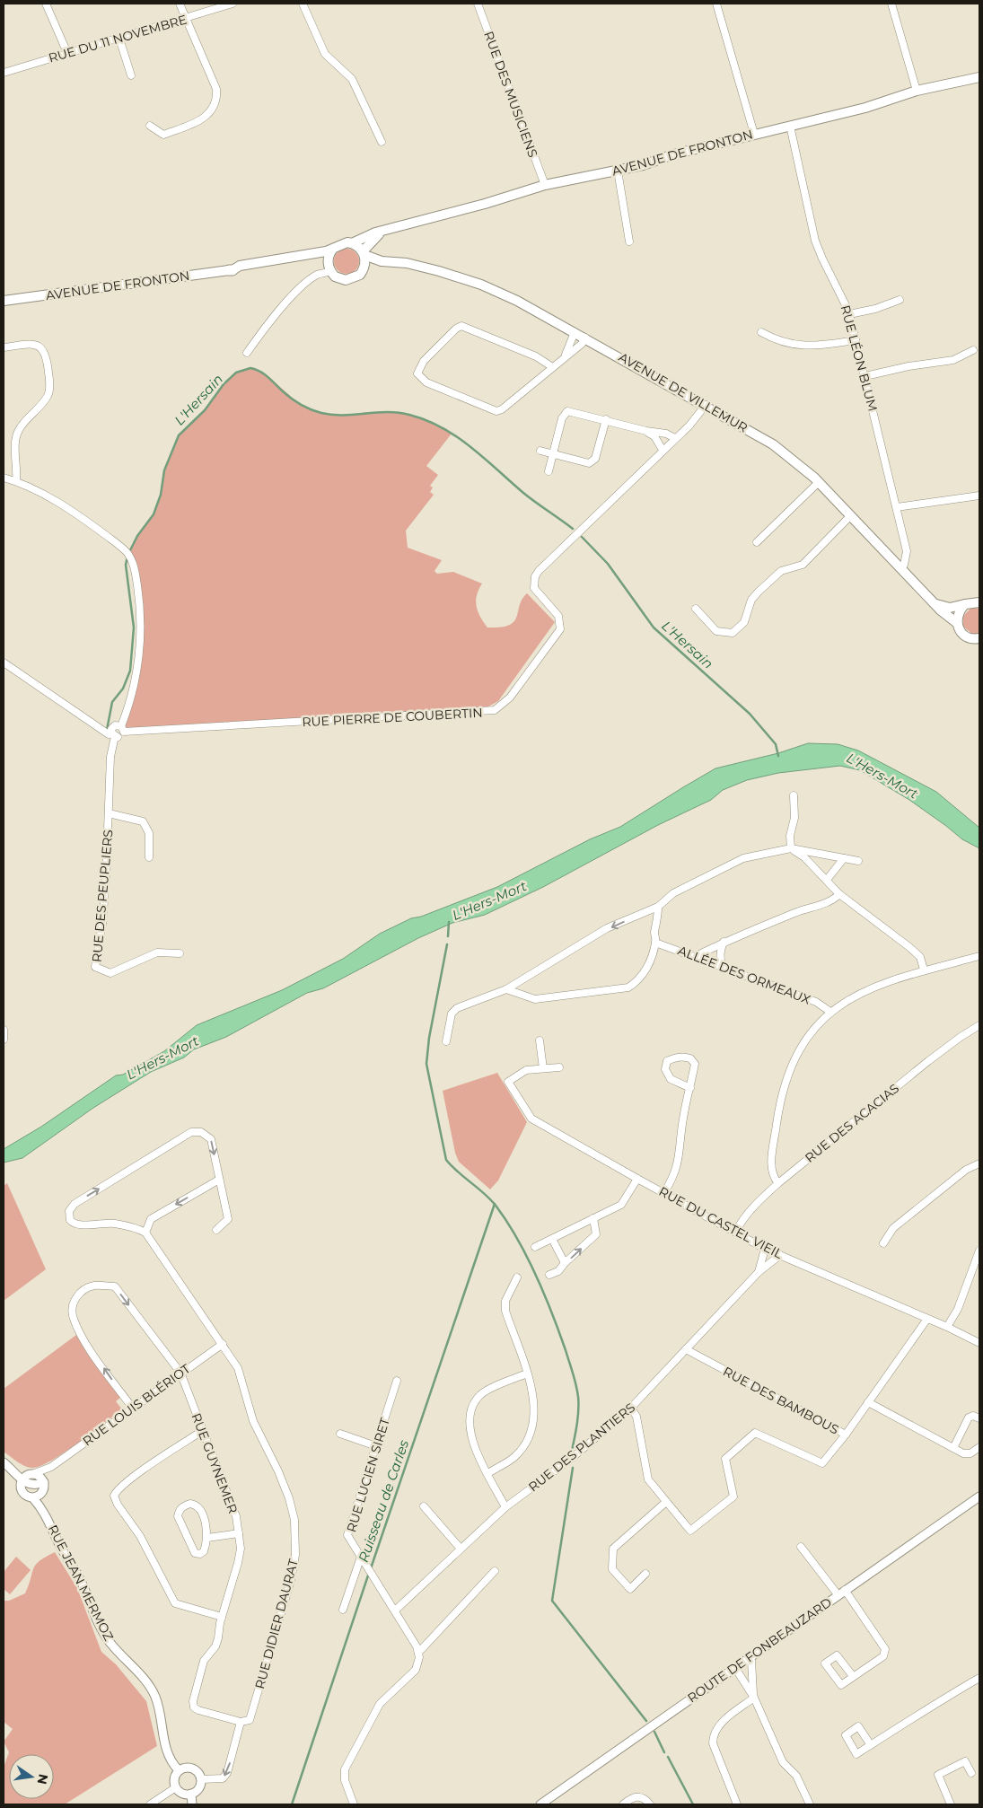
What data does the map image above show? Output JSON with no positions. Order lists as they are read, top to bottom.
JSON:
{
  "streets": {
    "main road": ["AVENUE DE FRONTON", "AVENUE DE VILLEMUR"],
    "street": [
      "RUE DU 11 NOVEMBRE",
      "RUE DES MUSICIENS",
      "RUE LÉON BLUM",
      "RUE PIERRE DE COUBERTIN",
      "RUE DES PEUPLIERS",
      "ALLÉE DES ORMEAUX",
      "RUE DES ACACIAS",
      "RUE DU CASTEL VIEIL",
      "RUE DES BAMBOUS",
      "RUE LOUIS BLÉRIOT",
      "RUE DES PLANTIERS",
      "RUE GUYNEMER",
      "RUE LUCIEN SIRET",
      "RUE JEAN MERMOZ",
      "RUE DIDIER DAURAT",
      "ROUTE DE FONBEAUZARD"
    ]
  },
  "crossings": [
    ["RUE DES MUSICIENS", "AVENUE DE FRONTON"],
    ["AVENUE DE FRONTON", "RUE LÉON BLUM"],
    ["AVENUE DE FRONTON", "AVENUE DE VILLEMUR"],
    ["RUE LÉON BLUM", "AVENUE DE VILLEMUR"],
    ["AVENUE DE VILLEMUR", "RUE PIERRE DE COUBERTIN"],
    ["RUE DES ACACIAS", "RUE DU CASTEL VIEIL"],
    ["RUE DU CASTEL VIEIL", "RUE DES BAMBOUS"],
    ["RUE DU CASTEL VIEIL", "RUE DES PLANTIERS"],
    ["RUE DES BAMBOUS", "RUE DES PLANTIERS"],
    ["RUE LOUIS BLÉRIOT", "RUE GUYNEMER"],
    ["RUE LOUIS BLÉRIOT", "RUE JEAN MERMOZ"],
    ["RUE LOUIS BLÉRIOT", "RUE DIDIER DAURAT"],
    ["RUE DES PLANTIERS", "RUE LUCIEN SIRET"],
    ["RUE GUYNEMER", "RUE DIDIER DAURAT"]
  ],
  "water": ["L'Hersain", "L'Hers-Mort", "Ruisseau de Carles"],
  "north": "right"
}
